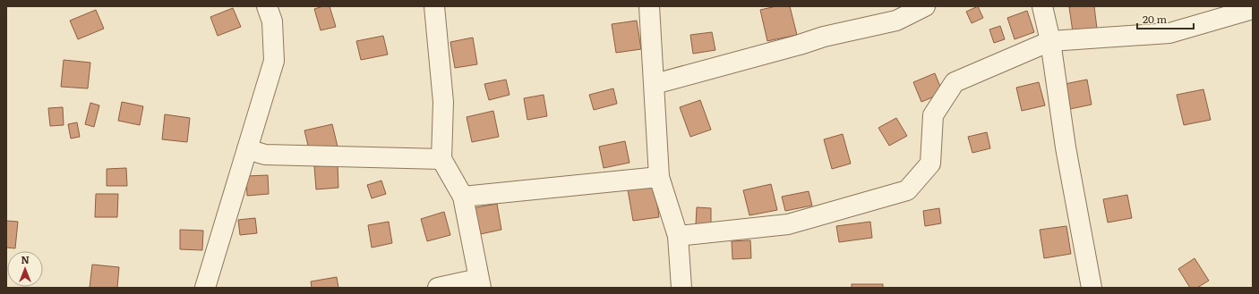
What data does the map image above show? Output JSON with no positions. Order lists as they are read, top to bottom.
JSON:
{
  "scale_bar": "20 m",
  "north": "top"
}
